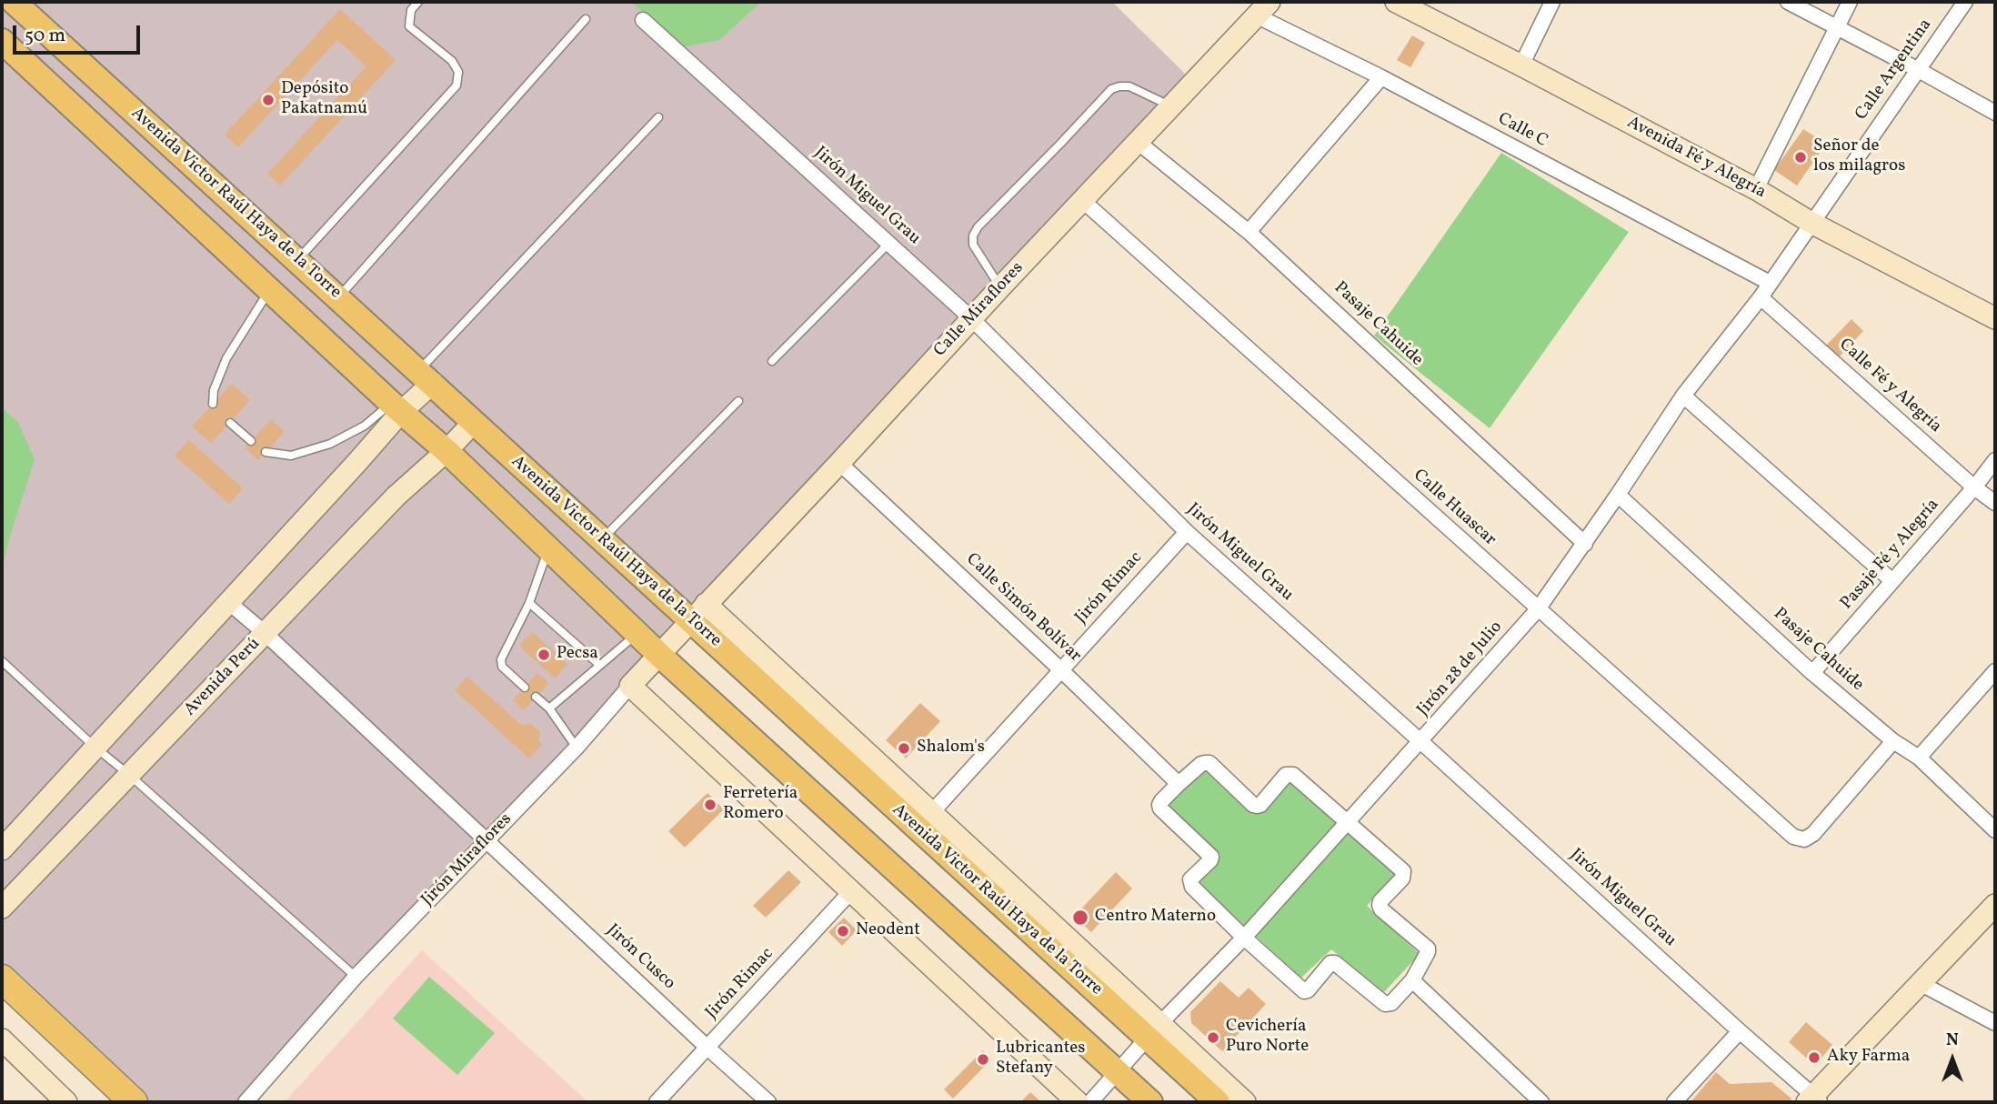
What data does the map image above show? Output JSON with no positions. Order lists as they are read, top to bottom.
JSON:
{
  "streets": {
    "main road": [
      "Avenida Fé y Alegría",
      "Avenida Victor Raúl Haya de la Torre",
      "Calle Miraflores",
      "Avenida Perú",
      "Jirón Miraflores"
    ],
    "street": [
      "Calle Argentina",
      "Calle C",
      "Jirón Miguel Grau",
      "Pasaje Cahuide",
      "Calle Fé y Alegría",
      "Calle Huascar",
      "Pasaje Fé y Alegría",
      "Jirón Rimac",
      "Calle Simón Bolívar",
      "Jirón 28 de Julio",
      "Jirón Cusco"
    ]
  },
  "crossings": [
    ["Calle Argentina", "Avenida Fé y Alegría"],
    ["Calle Argentina", "Jirón 28 de Julio"],
    ["Calle C", "Calle Miraflores"],
    ["Calle C", "Jirón 28 de Julio"],
    ["Avenida Fé y Alegría", "Jirón 28 de Julio"],
    ["Jirón Miguel Grau", "Calle Miraflores"],
    ["Jirón Miguel Grau", "Jirón Rimac"],
    ["Jirón Miguel Grau", "Jirón 28 de Julio"],
    ["Avenida Victor Raúl Haya de la Torre", "Calle Miraflores"],
    ["Avenida Victor Raúl Haya de la Torre", "Jirón 28 de Julio"],
    ["Avenida Victor Raúl Haya de la Torre", "Avenida Perú"],
    ["Avenida Victor Raúl Haya de la Torre", "Jirón Miraflores"],
    ["Calle Miraflores", "Pasaje Cahuide"],
    ["Calle Miraflores", "Calle Huascar"],
    ["Calle Miraflores", "Calle Simón Bolívar"],
    ["Calle Miraflores", "Jirón Miraflores"],
    ["Pasaje Cahuide", "Calle Huascar"],
    ["Pasaje Cahuide", "Pasaje Fé y Alegría"],
    ["Pasaje Cahuide", "Jirón 28 de Julio"],
    ["Calle Fé y Alegría", "Pasaje Fé y Alegría"],
    ["Calle Fé y Alegría", "Jirón 28 de Julio"],
    ["Calle Huascar", "Jirón 28 de Julio"],
    ["Jirón Rimac", "Calle Simón Bolívar"],
    ["Jirón Rimac", "Jirón Cusco"],
    ["Avenida Perú", "Jirón Cusco"],
    ["Jirón Miraflores", "Jirón Cusco"]
  ],
  "places": [
    "Depósito Pakatnamú",
    "Señor de los milagros",
    "Pecsa",
    "Shalom's",
    "Ferretería Romero",
    "Centro Materno",
    "Neodent",
    "Cevichería Puro Norte",
    "Aky Farma",
    "Lubricantes Stefany"
  ],
  "scale_bar": "50 m",
  "north": "top"
}
